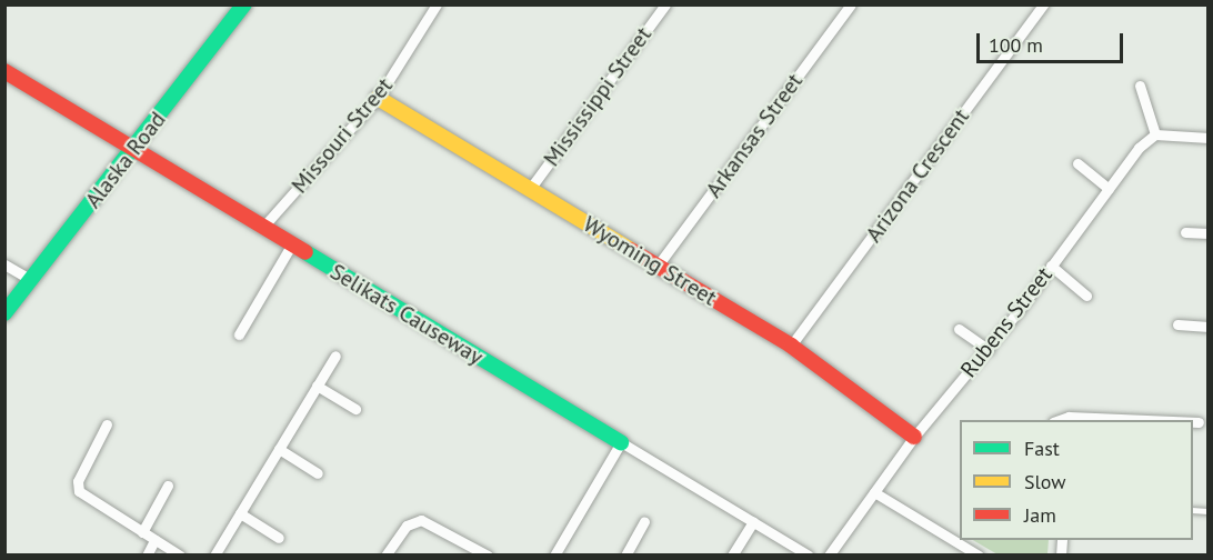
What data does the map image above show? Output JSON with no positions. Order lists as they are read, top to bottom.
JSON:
{
  "streets": {
    "street": [
      "Mississippi Street",
      "Missouri Street",
      "Arkansas Street",
      "Alaska Road",
      "Arizona Crescent",
      "Wyoming Street",
      "Selikats Causeway",
      "Rubens Street"
    ]
  },
  "crossings": [
    ["Mississippi Street", "Wyoming Street"],
    ["Missouri Street", "Wyoming Street"],
    ["Missouri Street", "Selikats Causeway"],
    ["Arkansas Street", "Wyoming Street"],
    ["Alaska Road", "Selikats Causeway"],
    ["Arizona Crescent", "Wyoming Street"],
    ["Wyoming Street", "Rubens Street"]
  ],
  "legend": ["Fast", "Slow", "Jam"],
  "scale_bar": "100 m"
}
